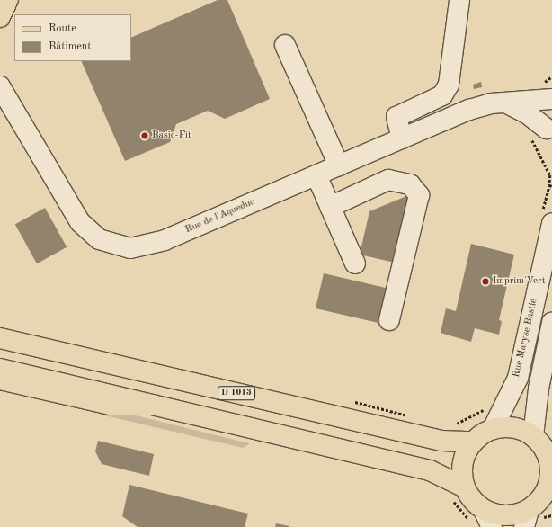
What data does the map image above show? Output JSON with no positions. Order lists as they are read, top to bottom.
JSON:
{
  "streets": {
    "main road": ["D 1013"],
    "street": ["Rue de l'Aqueduc", "Rue Maryse Bastié"]
  },
  "crossings": [
    ["Rue Maryse Bastié", "D 1013"]
  ],
  "places": ["Basic-Fit", "Imprim'Vert"],
  "legend": ["Route", "Bâtiment"]
}
